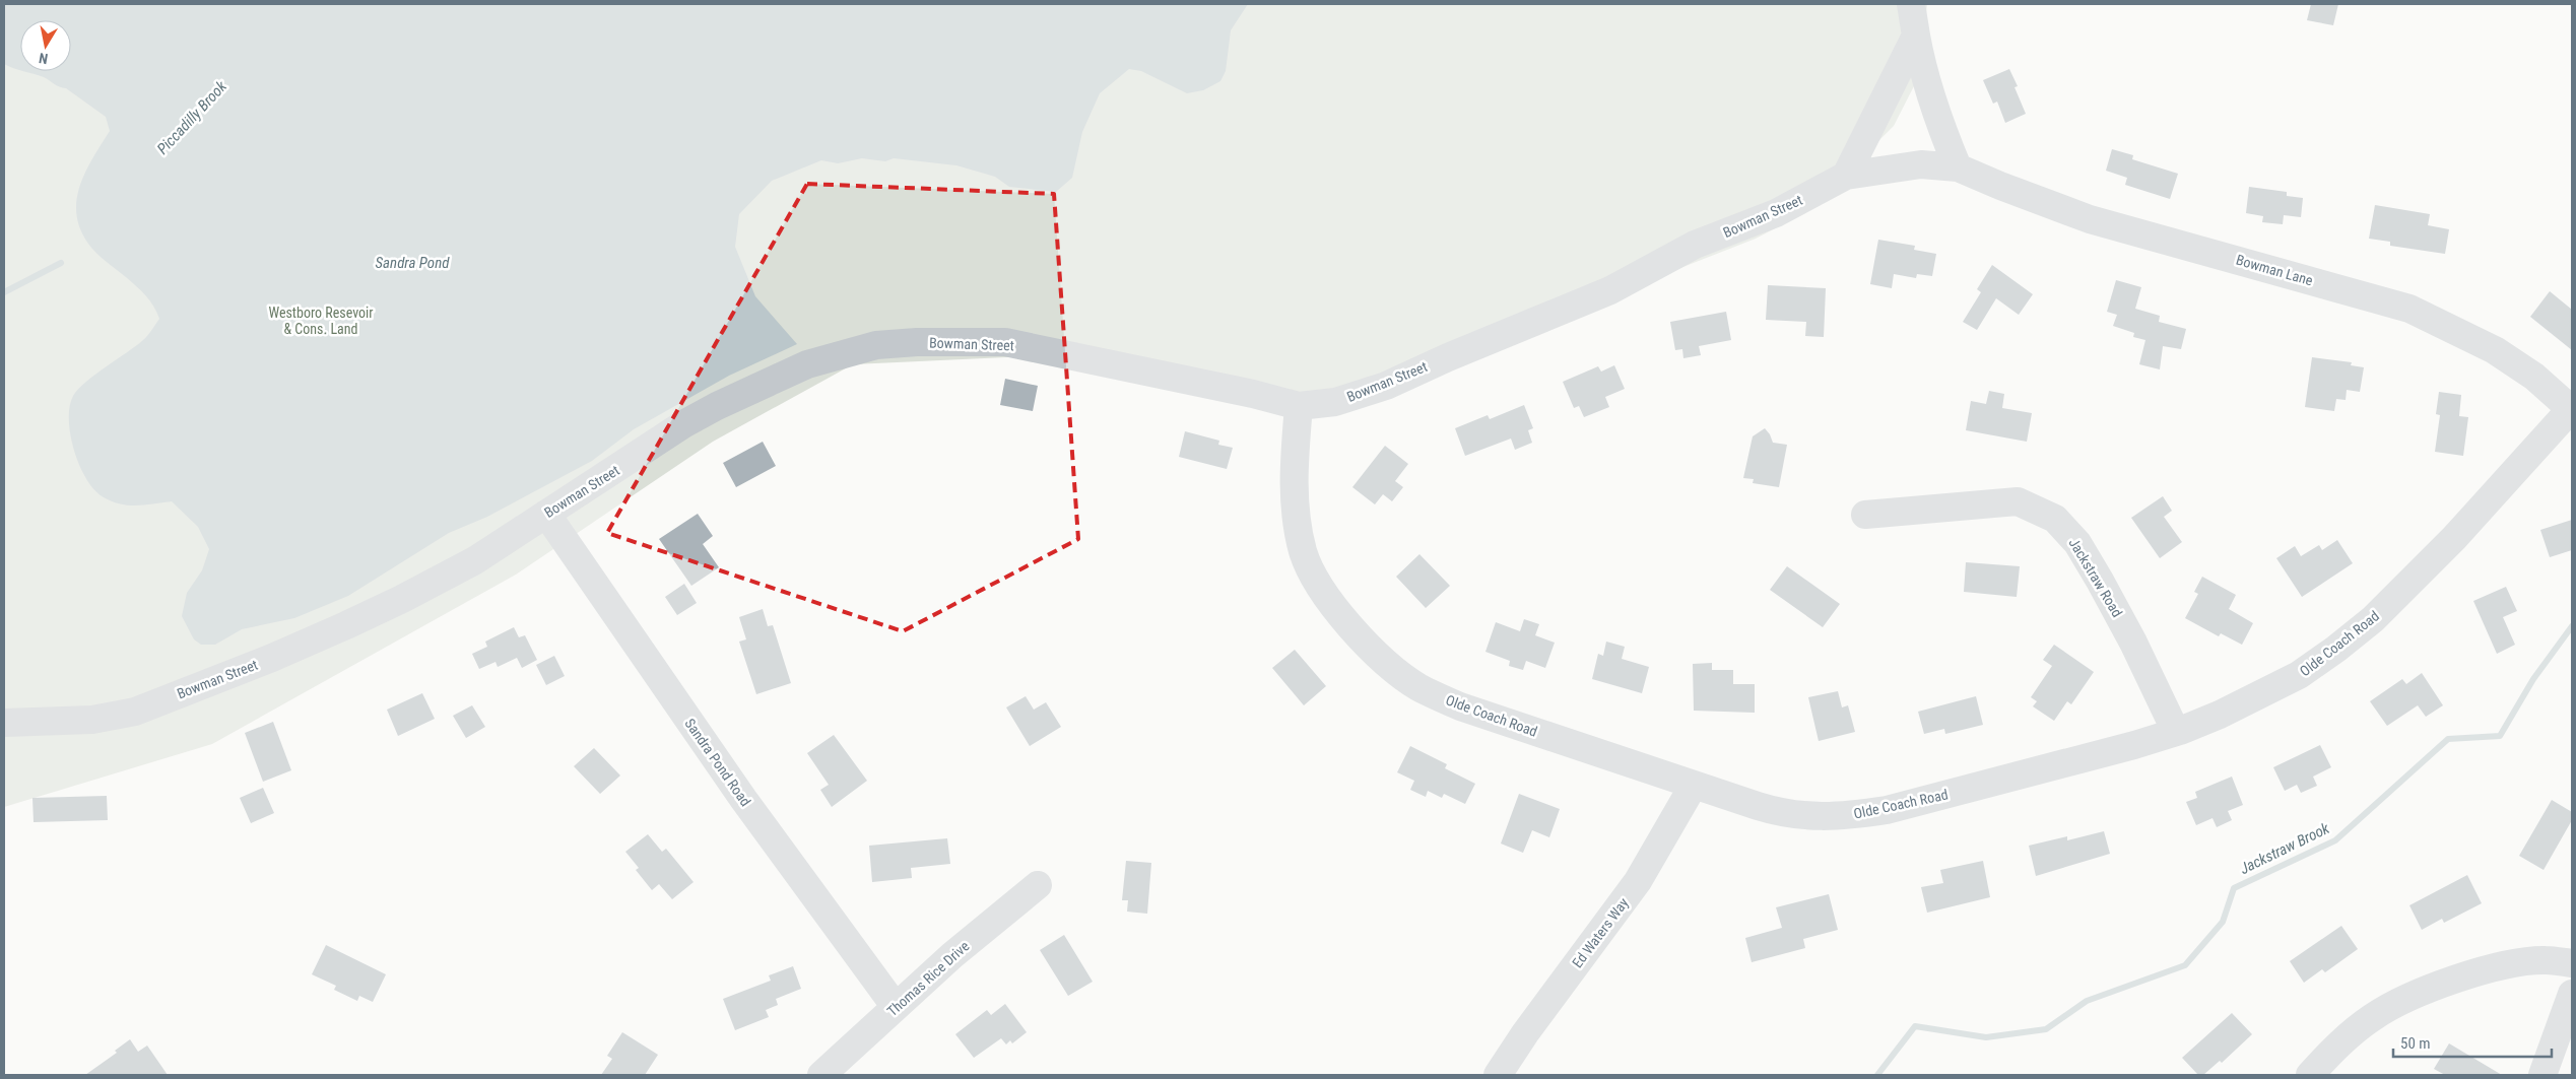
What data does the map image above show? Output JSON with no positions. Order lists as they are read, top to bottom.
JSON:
{
  "streets": {
    "street": [
      "Bowman Street",
      "Bowman Lane",
      "Jackstraw Road",
      "Olde Coach Road",
      "Sandra Pond Road",
      "Ed Waters Way",
      "Thomas Rice Drive"
    ]
  },
  "crossings": [
    ["Bowman Street", "Bowman Lane"],
    ["Bowman Street", "Olde Coach Road"],
    ["Bowman Street", "Sandra Pond Road"],
    ["Bowman Lane", "Olde Coach Road"],
    ["Jackstraw Road", "Olde Coach Road"],
    ["Olde Coach Road", "Ed Waters Way"],
    ["Sandra Pond Road", "Thomas Rice Drive"]
  ],
  "water": ["Piccadilly Brook", "Sandra Pond", "Jackstraw Brook"],
  "parks": ["Westboro Resevoir & Cons. Land"],
  "scale_bar": "50 m",
  "north": "bottom"
}
